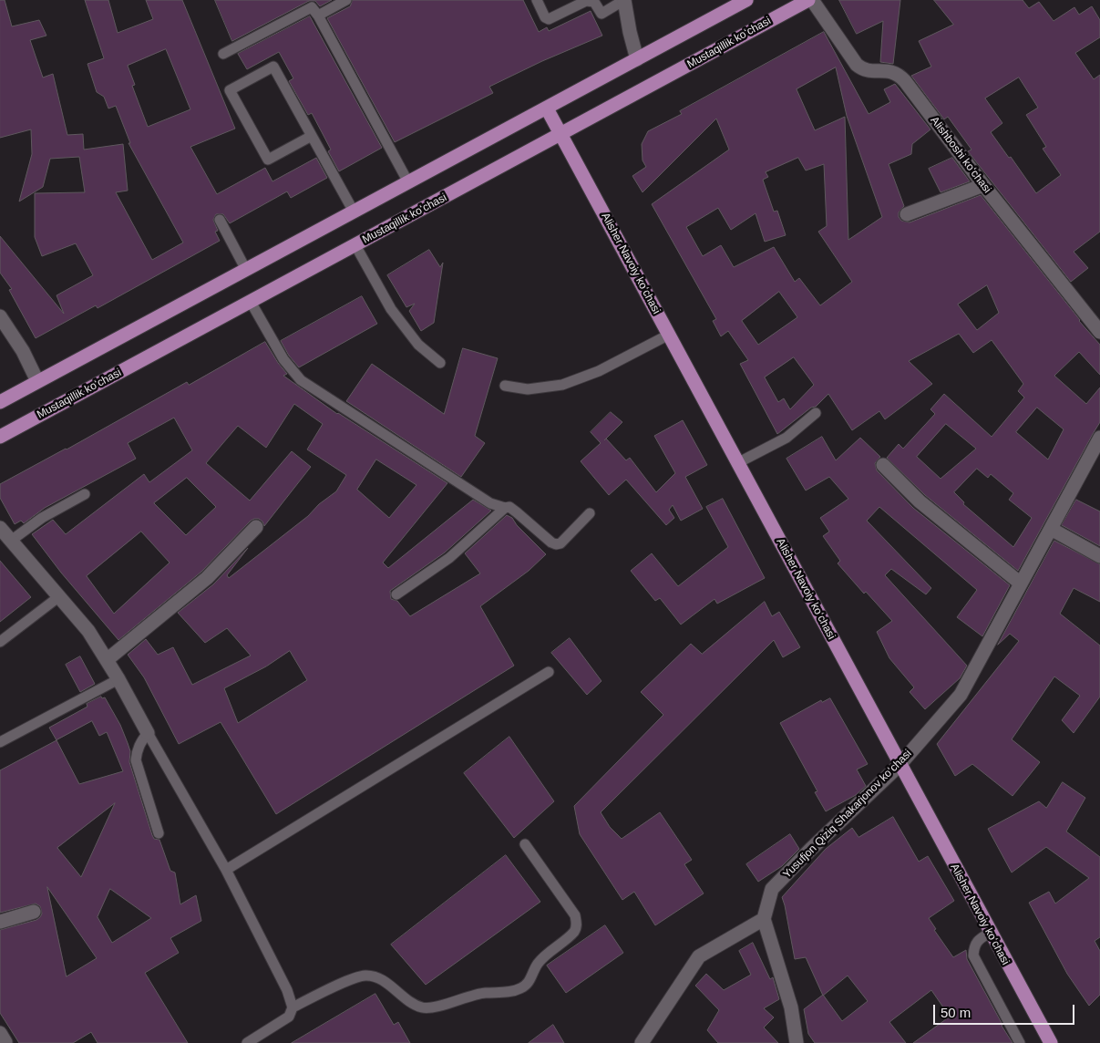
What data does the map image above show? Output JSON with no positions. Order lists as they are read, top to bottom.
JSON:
{
  "streets": {
    "main road": ["Mustaqillik koʻchasi", "Alisher Navoiy koʻchasi"],
    "street": ["Alishboshi koʻchasi", "Yusufjon Qiziq Shakarjonov koʻchasi"]
  },
  "crossings": [
    ["Mustaqillik koʻchasi", "Alisher Navoiy koʻchasi"],
    ["Alisher Navoiy koʻchasi", "Yusufjon Qiziq Shakarjonov koʻchasi"]
  ],
  "scale_bar": "50 m"
}
